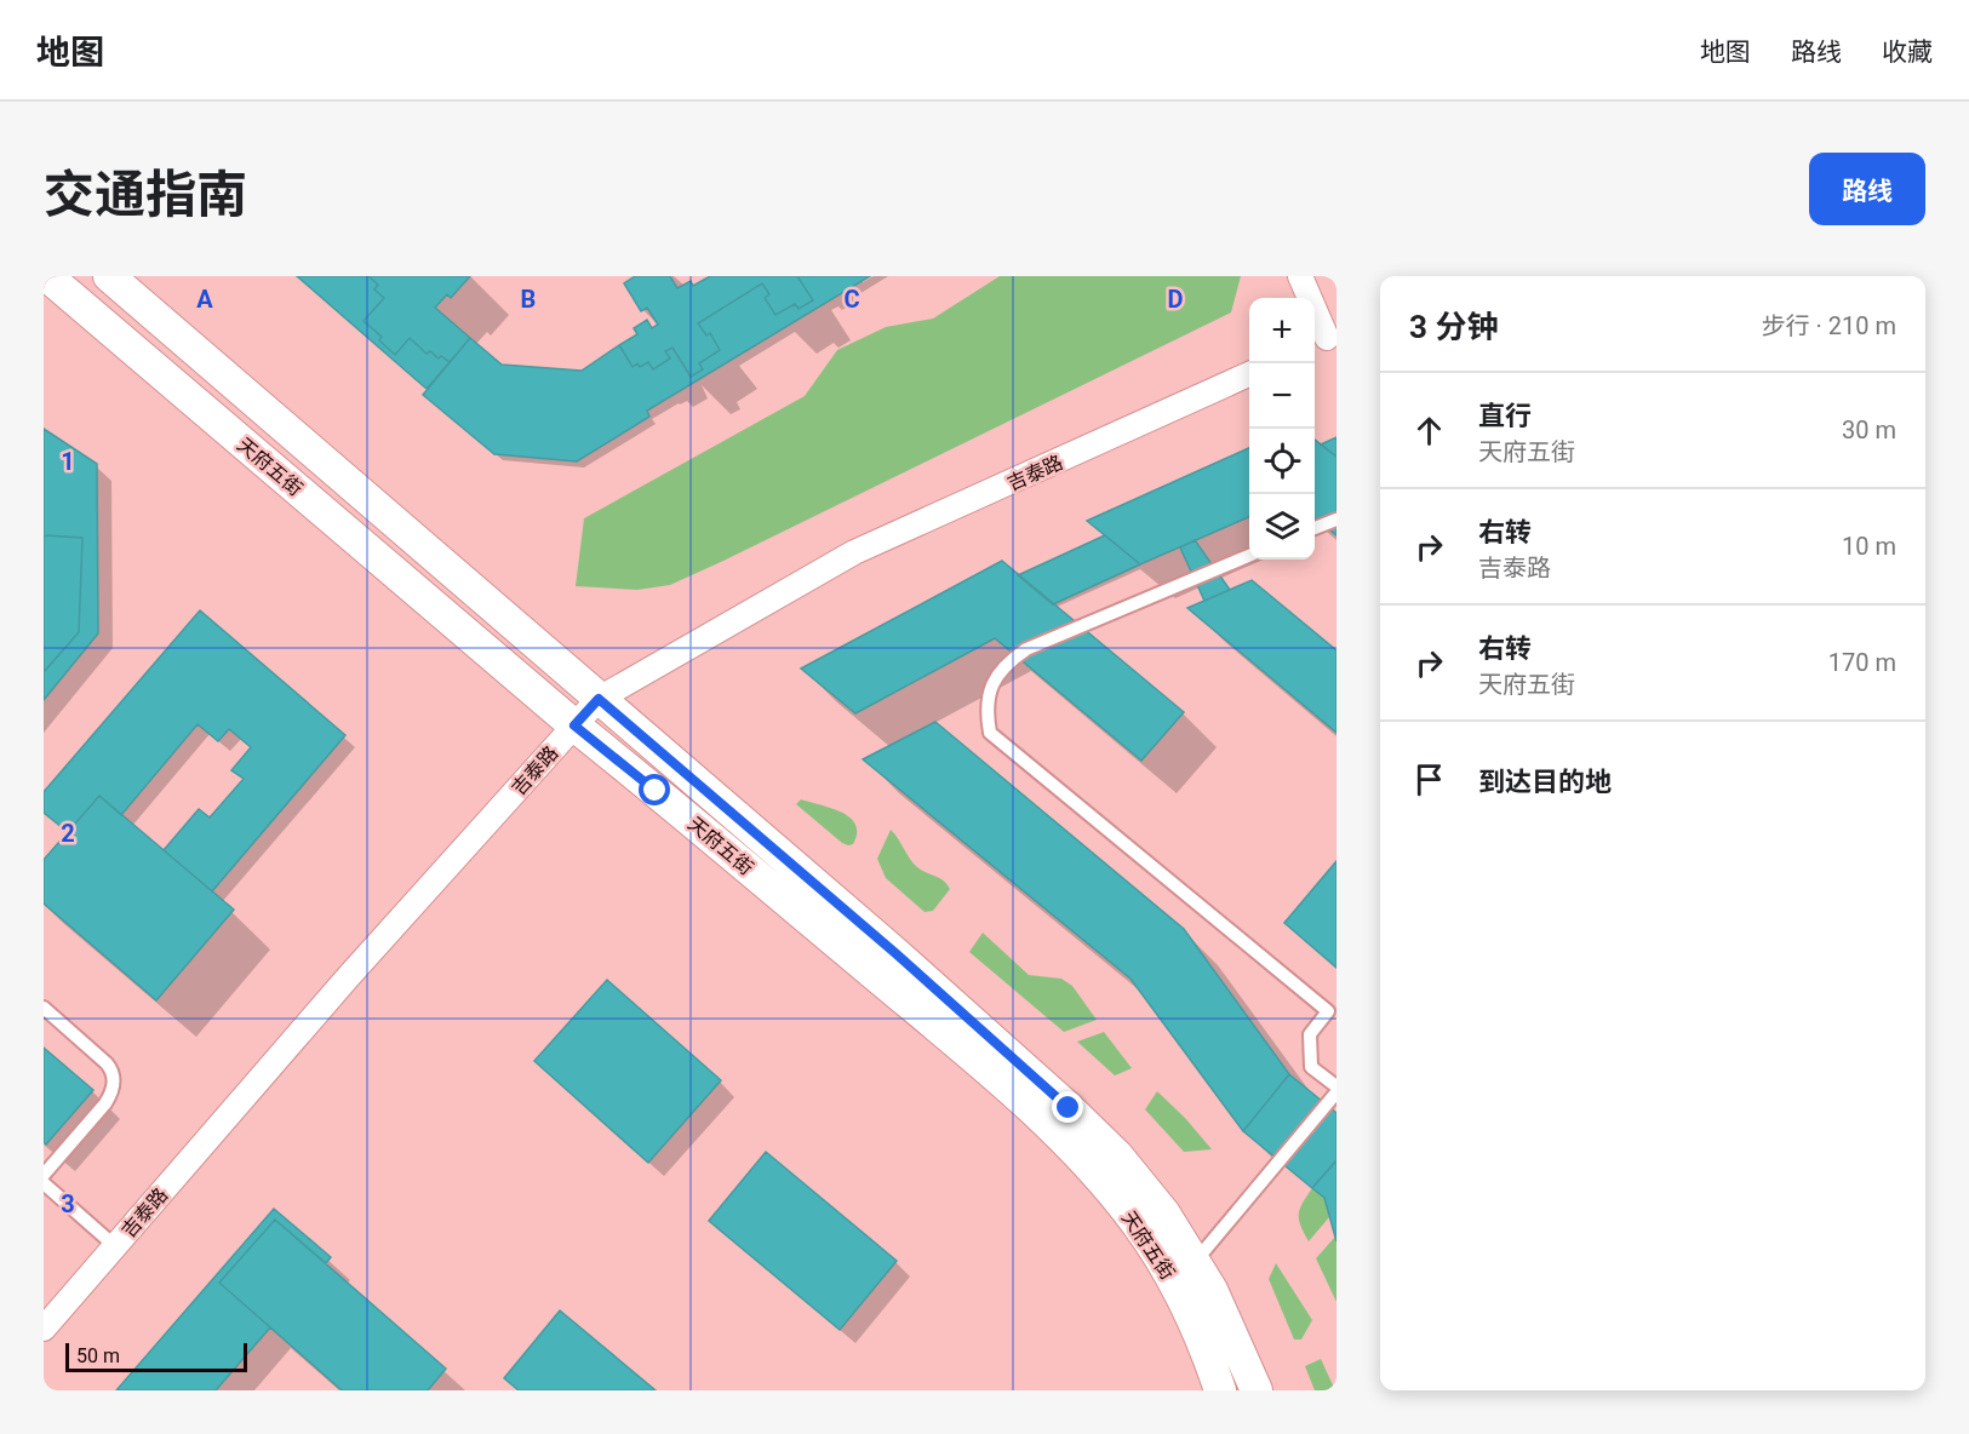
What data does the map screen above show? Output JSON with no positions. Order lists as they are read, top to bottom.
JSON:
{
  "streets": {
    "street": ["天府五街", "吉泰路"]
  },
  "crossings": [
    ["天府五街", "吉泰路"]
  ],
  "scale_bar": "50 m",
  "page": {
    "header": "地图",
    "nav": ["地图", "路线", "收藏"],
    "title": "交通指南",
    "buttons": "路线",
    "heading": ["3 分钟", "步行 · 210 m"],
    "map_buttons": ["+", "−"],
    "list": [
      ["直行", "天府五街", "30 m"],
      ["右转", "吉泰路", "10 m"],
      ["右转", "天府五街", "170 m"],
      "到达目的地"
    ],
    "scale": "50 m"
  },
  "grid": {
    "columns": [
      "A",
      "B",
      "C",
      "D"
    ],
    "rows": ["1", "2", "3"]
  }
}
